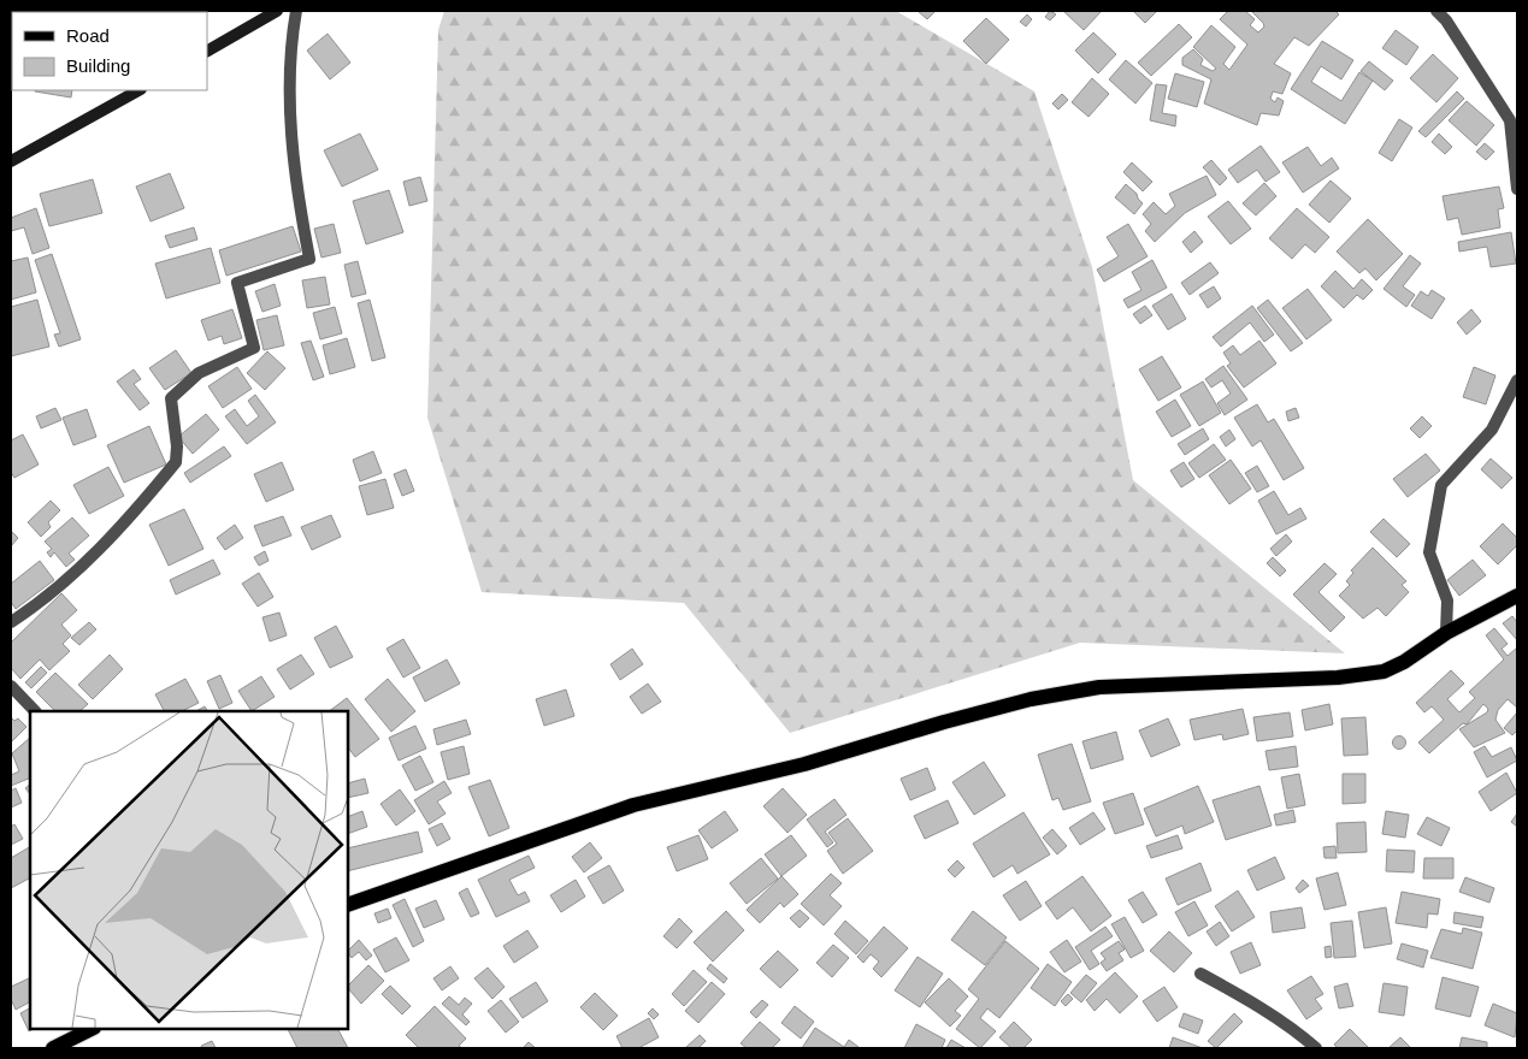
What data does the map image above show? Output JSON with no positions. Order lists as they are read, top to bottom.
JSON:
{
  "legend": ["Road", "Building"]
}
